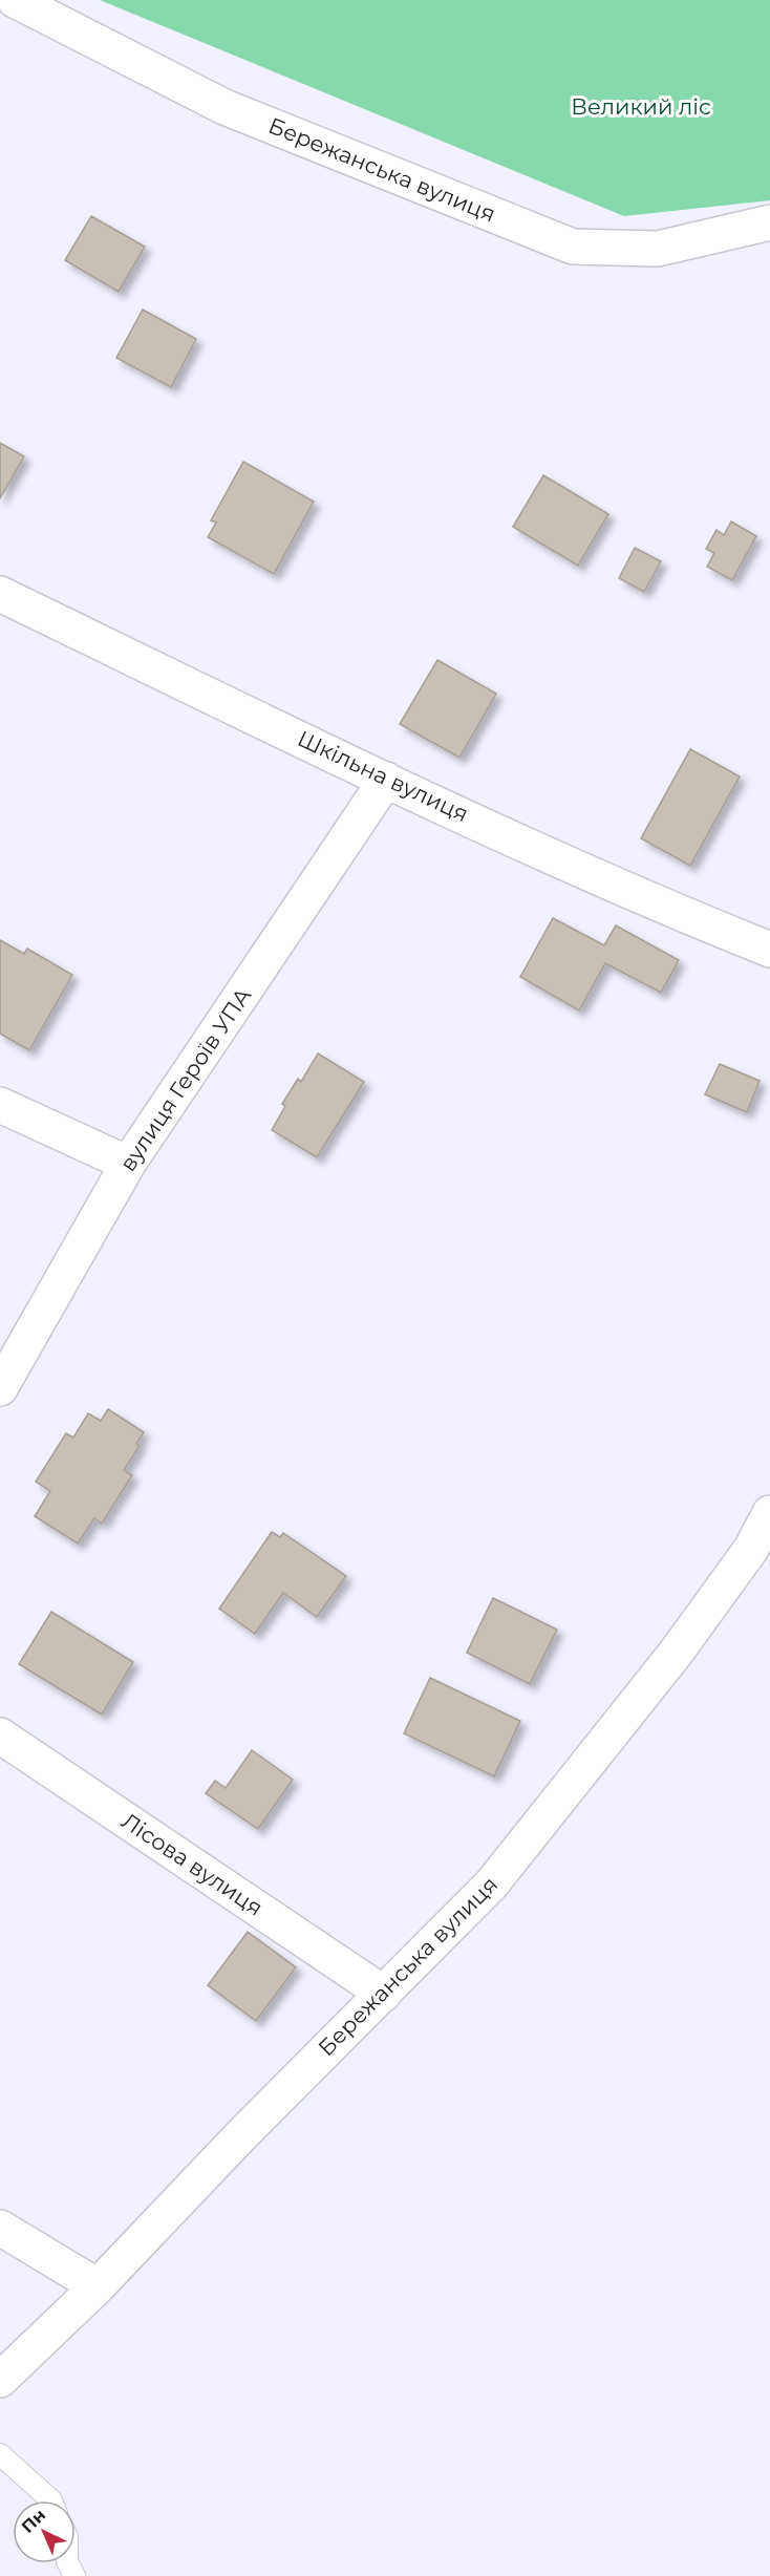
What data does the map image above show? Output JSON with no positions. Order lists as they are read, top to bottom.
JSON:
{
  "streets": {
    "street": [
      "Бережанська вулиця",
      "Шкільна вулиця",
      "вулиця Героїв УПА",
      "Лісова вулиця"
    ]
  },
  "crossings": [
    ["Бережанська вулиця", "Лісова вулиця"],
    ["Шкільна вулиця", "вулиця Героїв УПА"]
  ],
  "parks": ["Великий ліс"],
  "north": "top left"
}
